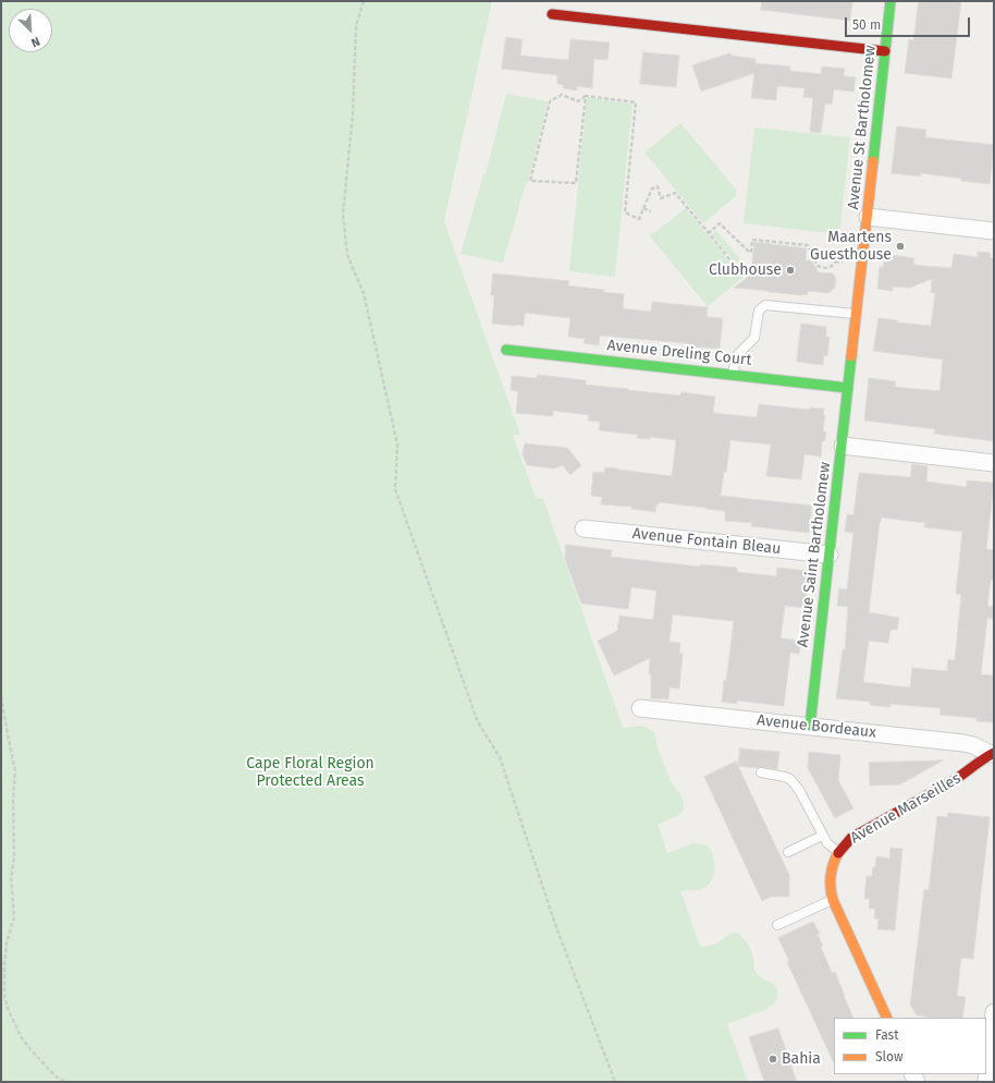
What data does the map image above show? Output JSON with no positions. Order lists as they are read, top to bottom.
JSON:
{
  "streets": {
    "street": [
      "Avenue St Bartholomew",
      "Avenue Dreling Court",
      "Avenue Fontain Bleau",
      "Avenue Saint Bartholomew",
      "Avenue Bordeaux",
      "Avenue Marseilles"
    ]
  },
  "crossings": [
    ["Avenue St Bartholomew", "Avenue Dreling Court"],
    ["Avenue St Bartholomew", "Avenue Saint Bartholomew"],
    ["Avenue Dreling Court", "Avenue Saint Bartholomew"],
    ["Avenue Fontain Bleau", "Avenue Saint Bartholomew"],
    ["Avenue Saint Bartholomew", "Avenue Bordeaux"],
    ["Avenue Bordeaux", "Avenue Marseilles"]
  ],
  "parks": ["Cape Floral Region Protected Areas"],
  "places": ["Maartens Guesthouse", "Clubhouse", "Bahia"],
  "legend": ["Fast", "Slow"],
  "scale_bar": "50 m",
  "north": "bottom right"
}
